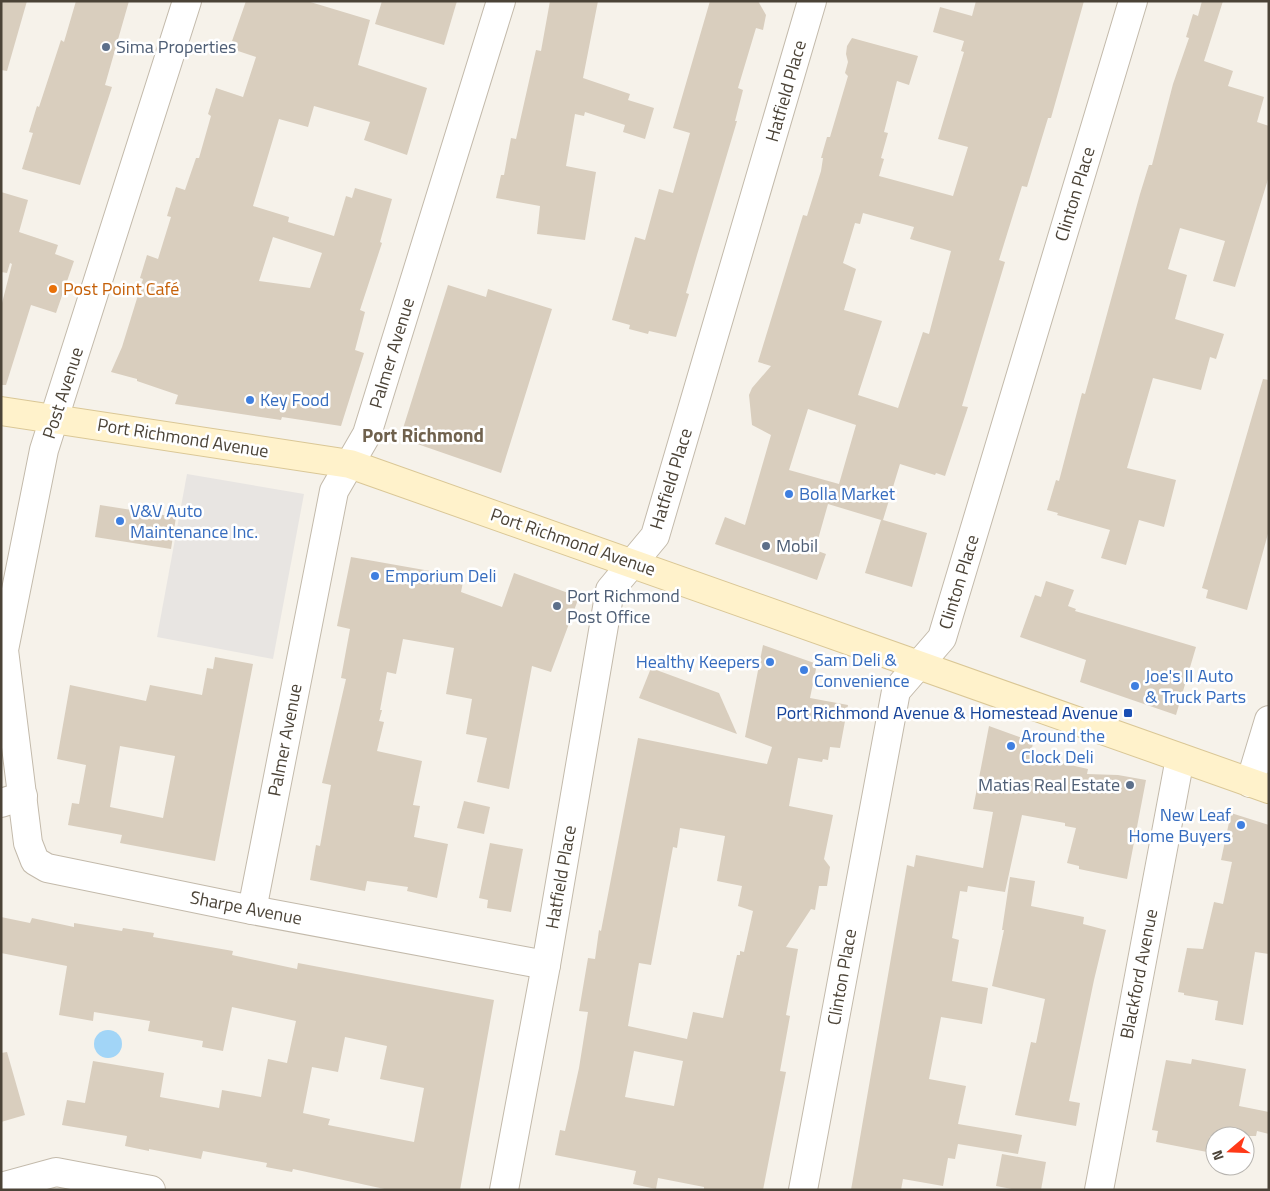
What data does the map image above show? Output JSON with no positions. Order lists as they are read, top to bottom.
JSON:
{
  "streets": {
    "street": [
      "Hatfield Place",
      "Clinton Place",
      "Palmer Avenue",
      "Post Avenue",
      "Port Richmond Avenue",
      "Sharpe Avenue",
      "Blackford Avenue"
    ]
  },
  "crossings": [
    ["Hatfield Place", "Port Richmond Avenue"],
    ["Hatfield Place", "Sharpe Avenue"],
    ["Clinton Place", "Port Richmond Avenue"],
    ["Palmer Avenue", "Port Richmond Avenue"],
    ["Palmer Avenue", "Sharpe Avenue"],
    ["Post Avenue", "Port Richmond Avenue"],
    ["Post Avenue", "Sharpe Avenue"],
    ["Port Richmond Avenue", "Blackford Avenue"]
  ],
  "districts": ["Port Richmond"],
  "places": {
    "other": [
      "Sima Properties",
      "Post Point Café",
      "Key Food",
      "Bolla Market",
      "V&V Auto Maintenance Inc.",
      "Mobil",
      "Emporium Deli",
      "Port Richmond Post Office",
      "Healthy Keepers",
      "Sam Deli & Convenience",
      "Joe's II Auto & Truck Parts",
      "Around the Clock Deli",
      "Matias Real Estate",
      "New Leaf Home Buyers"
    ],
    "transit": ["Port Richmond Avenue & Homestead Avenue"]
  },
  "north": "left"
}
